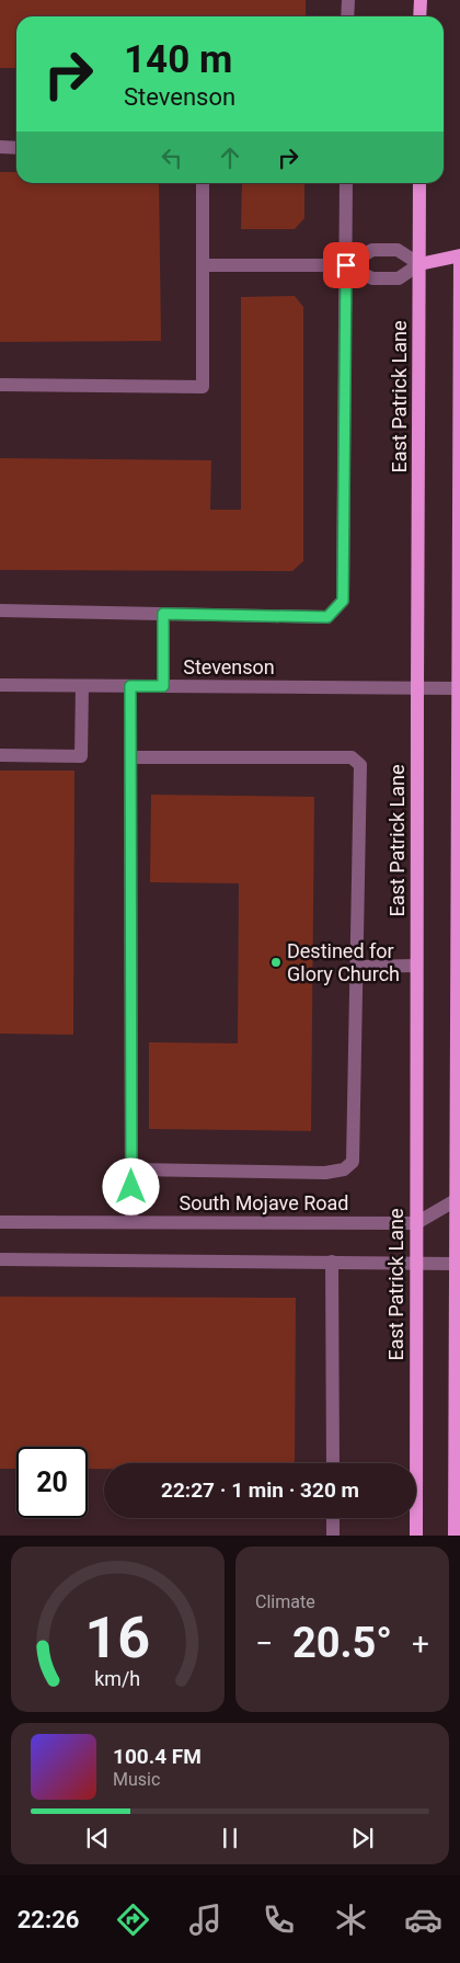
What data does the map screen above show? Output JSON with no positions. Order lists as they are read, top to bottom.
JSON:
{
  "streets": {
    "main road": ["East Patrick Lane"],
    "street": ["Stevenson", "South Mojave Road"]
  },
  "crossings": [
    ["East Patrick Lane", "Stevenson"],
    ["East Patrick Lane", "South Mojave Road"]
  ],
  "places": ["Destined for Glory Church"],
  "page": {
    "turn": ["140 m", "Stevenson"],
    "limit": "20",
    "trip": "22:27 · 1 min · 320 m",
    "tile": "Climate",
    "heat": ["−", "20.5°", "+"],
    "song": ["100.4 FM", "Music"],
    "tabs": "22:26",
    "gauge": ["16", "km/h"]
  }
}
